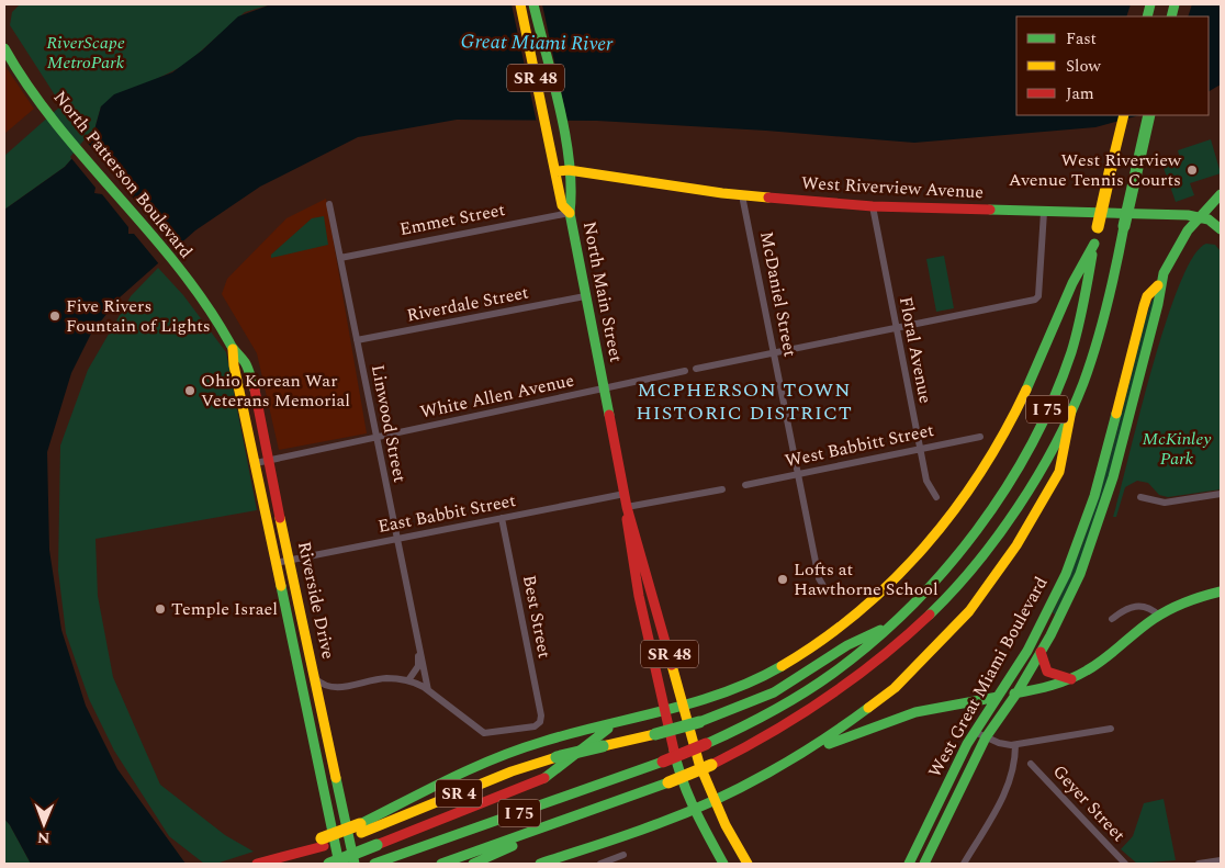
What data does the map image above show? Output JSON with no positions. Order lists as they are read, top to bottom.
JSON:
{
  "streets": {
    "main road": [
      "SR 48",
      "North Patterson Boulevard",
      "West Riverview Avenue",
      "North Main Street",
      "I 75",
      "Riverside Drive",
      "West Great Miami Boulevard",
      "SR 4"
    ],
    "street": [
      "Emmet Street",
      "McDaniel Street",
      "Riverdale Street",
      "Floral Avenue",
      "White Allen Avenue",
      "Linwood Street",
      "West Babbitt Street",
      "East Babbit Street",
      "Best Street",
      "Geyer Street"
    ]
  },
  "crossings": [
    ["North Patterson Boulevard", "Riverside Drive"],
    ["West Riverview Avenue", "North Main Street"],
    ["West Riverview Avenue", "McDaniel Street"],
    ["West Riverview Avenue", "Floral Avenue"],
    ["West Riverview Avenue", "West Great Miami Boulevard"],
    ["Emmet Street", "North Main Street"],
    ["Emmet Street", "Linwood Street"],
    ["North Main Street", "Riverdale Street"],
    ["North Main Street", "White Allen Avenue"],
    ["North Main Street", "East Babbit Street"],
    ["McDaniel Street", "West Babbitt Street"],
    ["Riverdale Street", "Linwood Street"],
    ["Floral Avenue", "West Babbitt Street"],
    ["White Allen Avenue", "Linwood Street"],
    ["White Allen Avenue", "Riverside Drive"],
    ["I 75", "SR 4"],
    ["Linwood Street", "East Babbit Street"],
    ["Linwood Street", "Best Street"],
    ["East Babbit Street", "Riverside Drive"],
    ["East Babbit Street", "Best Street"]
  ],
  "districts": ["MCPHERSON TOWN HISTORIC DISTRICT"],
  "water": ["Great Miami River"],
  "parks": ["RiverScape MetroPark", "McKinley Park"],
  "places": [
    "West Riverview Avenue Tennis Courts",
    "Five Rivers Fountain of Lights",
    "Ohio Korean War Veterans Memorial",
    "Lofts at Hawthorne School",
    "Temple Israel"
  ],
  "legend": ["Fast", "Slow", "Jam"],
  "north": "bottom"
}
